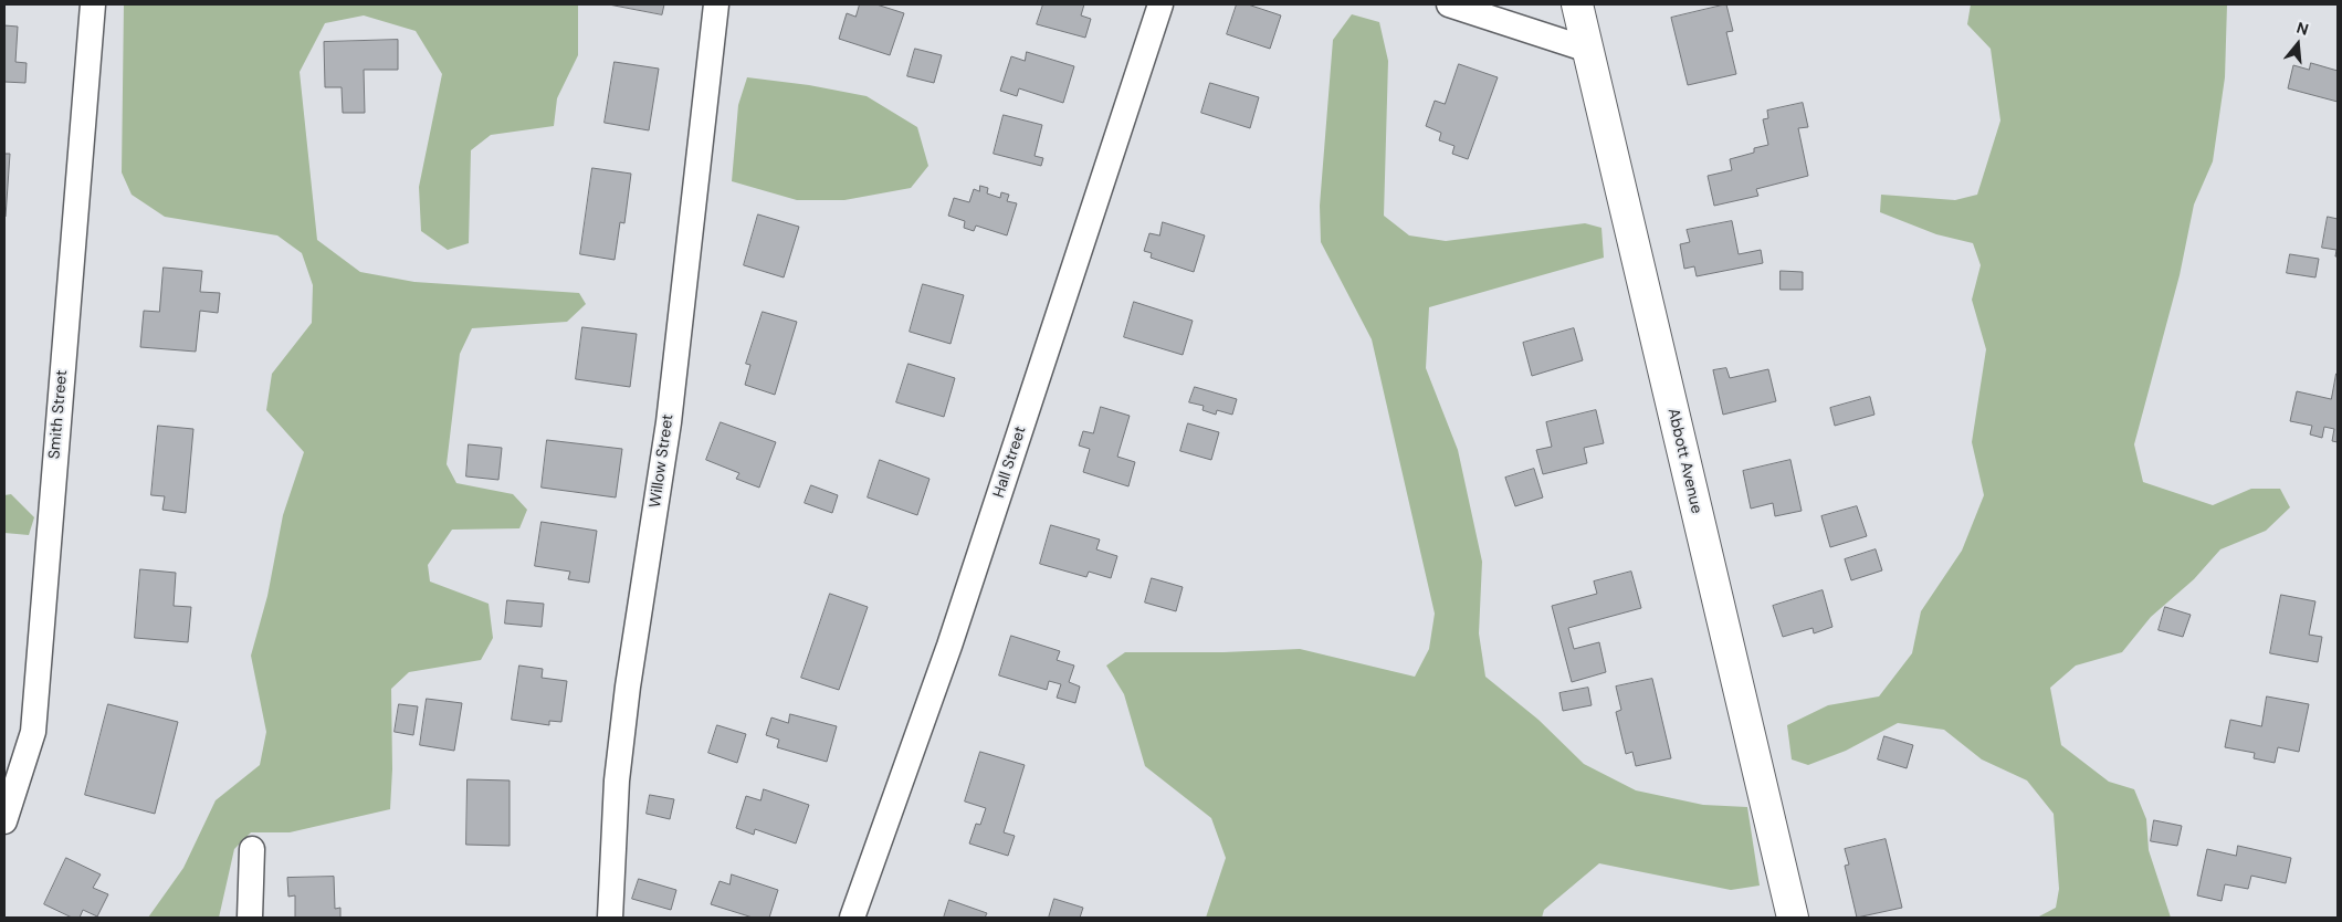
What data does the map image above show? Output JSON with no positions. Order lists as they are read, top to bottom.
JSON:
{
  "streets": {
    "street": [
      "Smith Street",
      "Willow Street",
      "Abbott Avenue",
      "Hall Street"
    ]
  },
  "north": "top"
}
